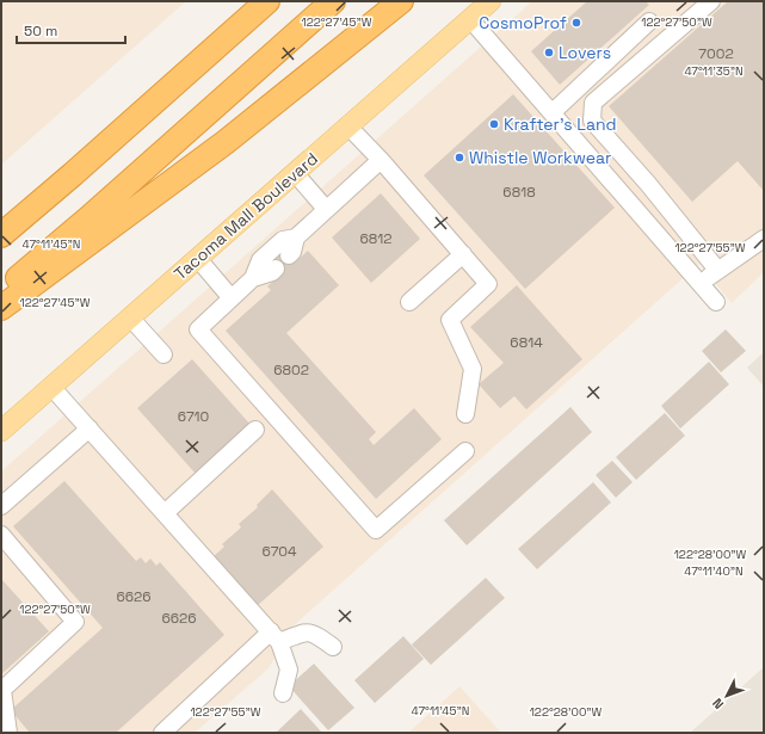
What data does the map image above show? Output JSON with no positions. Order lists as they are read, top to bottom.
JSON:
{
  "streets": {
    "main road": ["Tacoma Mall Boulevard"]
  },
  "places": [
    "CosmoProf",
    "Lovers",
    "Krafter's Land",
    "Whistle Workwear"
  ],
  "house_numbers": [
    "7002",
    "6818",
    "6812",
    "6814",
    "6802",
    "6710",
    "6704",
    "6626",
    "6626"
  ],
  "scale_bar": "50 m",
  "north": "bottom left",
  "coordinates": [
    "122°27'45\"W",
    "122°27'50\"W",
    "47°11'35\"N",
    "47°11'45\"N",
    "122°27'55\"W",
    "122°28'00\"W",
    "47°11'40\"N"
  ]
}
